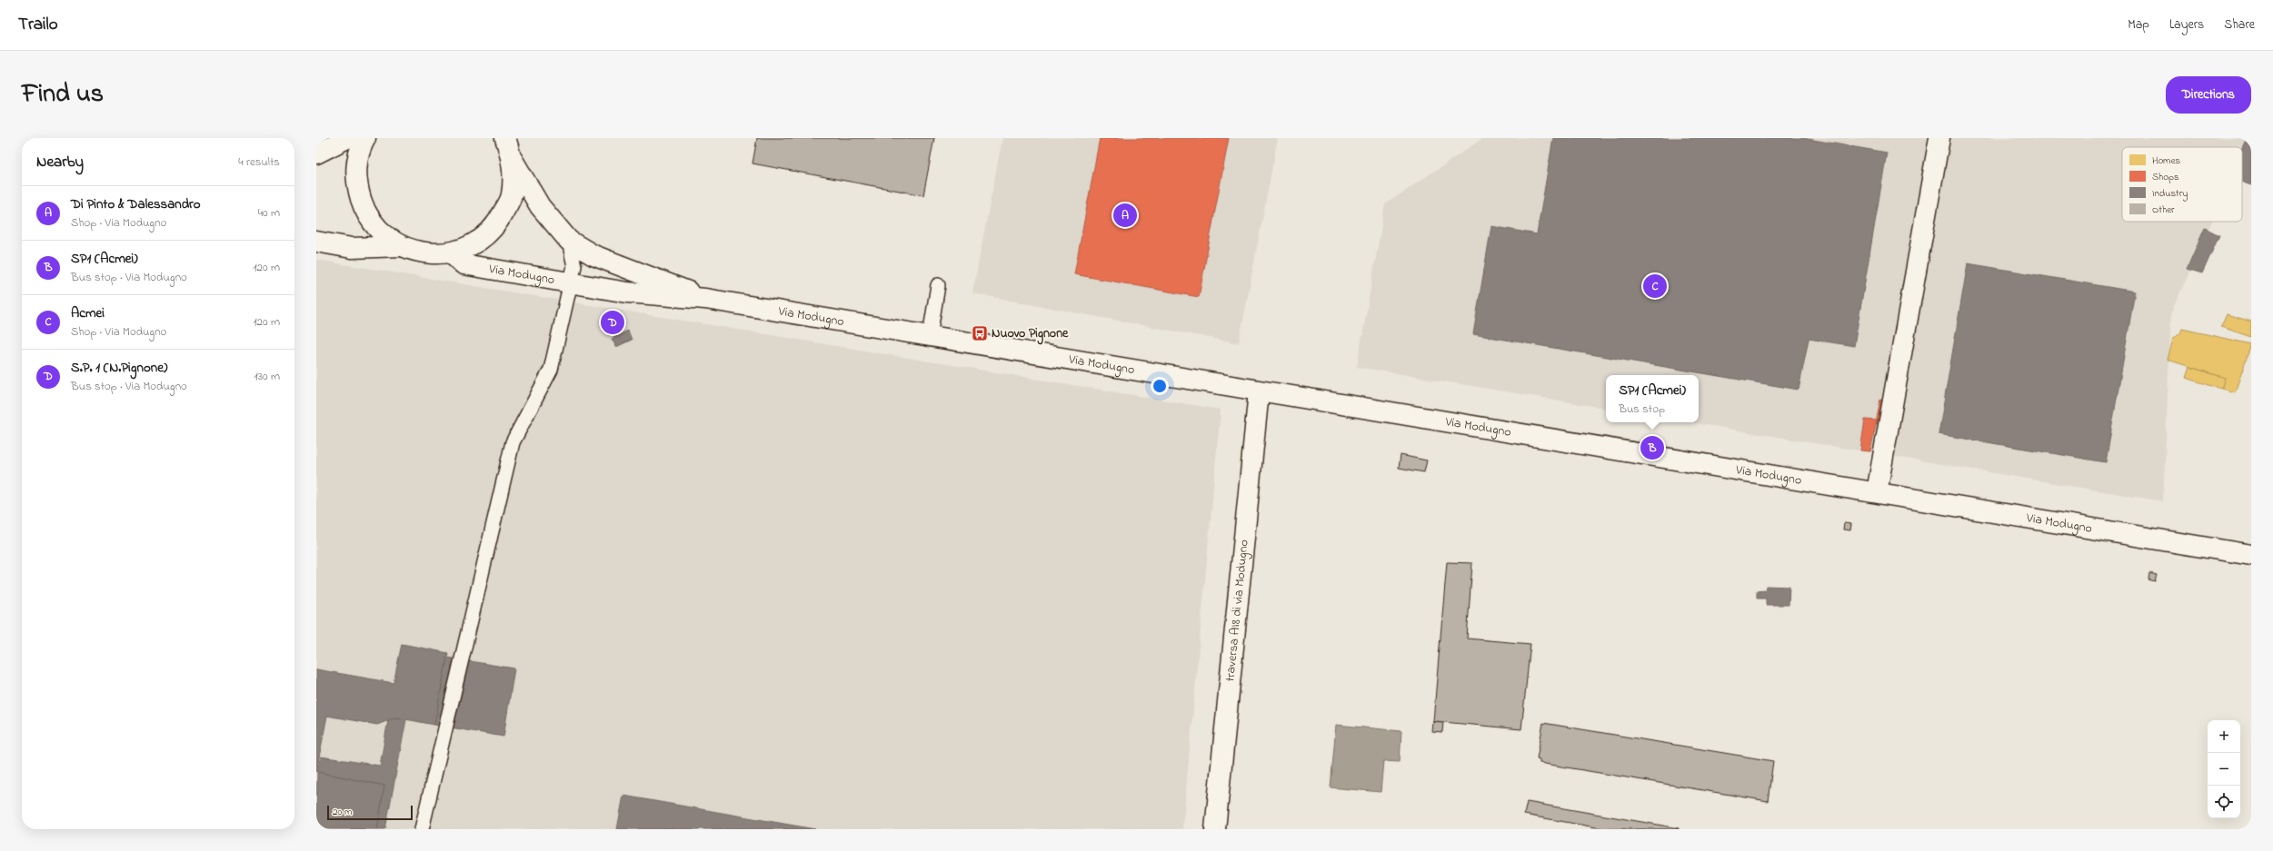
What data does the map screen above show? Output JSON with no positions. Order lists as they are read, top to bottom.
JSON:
{
  "streets": {
    "street": ["Via Modugno", "traversa AI8 di via Modugno"]
  },
  "crossings": [
    ["Via Modugno", "traversa AI8 di via Modugno"]
  ],
  "places": {
    "bus stop": ["Nuovo Pignone"]
  },
  "legend": [
    "Homes",
    "Shops",
    "Industry",
    "Other"
  ],
  "scale_bar": "20 m",
  "page": {
    "header": "Trailo",
    "nav": ["Map", "Layers", "Share"],
    "title": "Find us",
    "buttons": "Directions",
    "heading": ["Nearby", "4 results"],
    "list": [
      {
        "mark": "A",
        "name": "Di Pinto & Dalessandro",
        "note": "Shop · Via Modugno",
        "value": "40 m"
      },
      {
        "mark": "B",
        "name": "SP1 (Acmei)",
        "note": "Bus stop · Via Modugno",
        "value": "120 m"
      },
      {
        "mark": "C",
        "name": "Acmei",
        "note": "Shop · Via Modugno",
        "value": "120 m"
      },
      {
        "mark": "D",
        "name": "S.P. 1 (N.Pignone)",
        "note": "Bus stop · Via Modugno",
        "value": "130 m"
      }
    ],
    "pins": [
      "A",
      "C",
      "D",
      "B"
    ],
    "popup": ["SP1 (Acmei)", "Bus stop"],
    "map_buttons": ["+", "−"],
    "scale": "20 m"
  }
}
